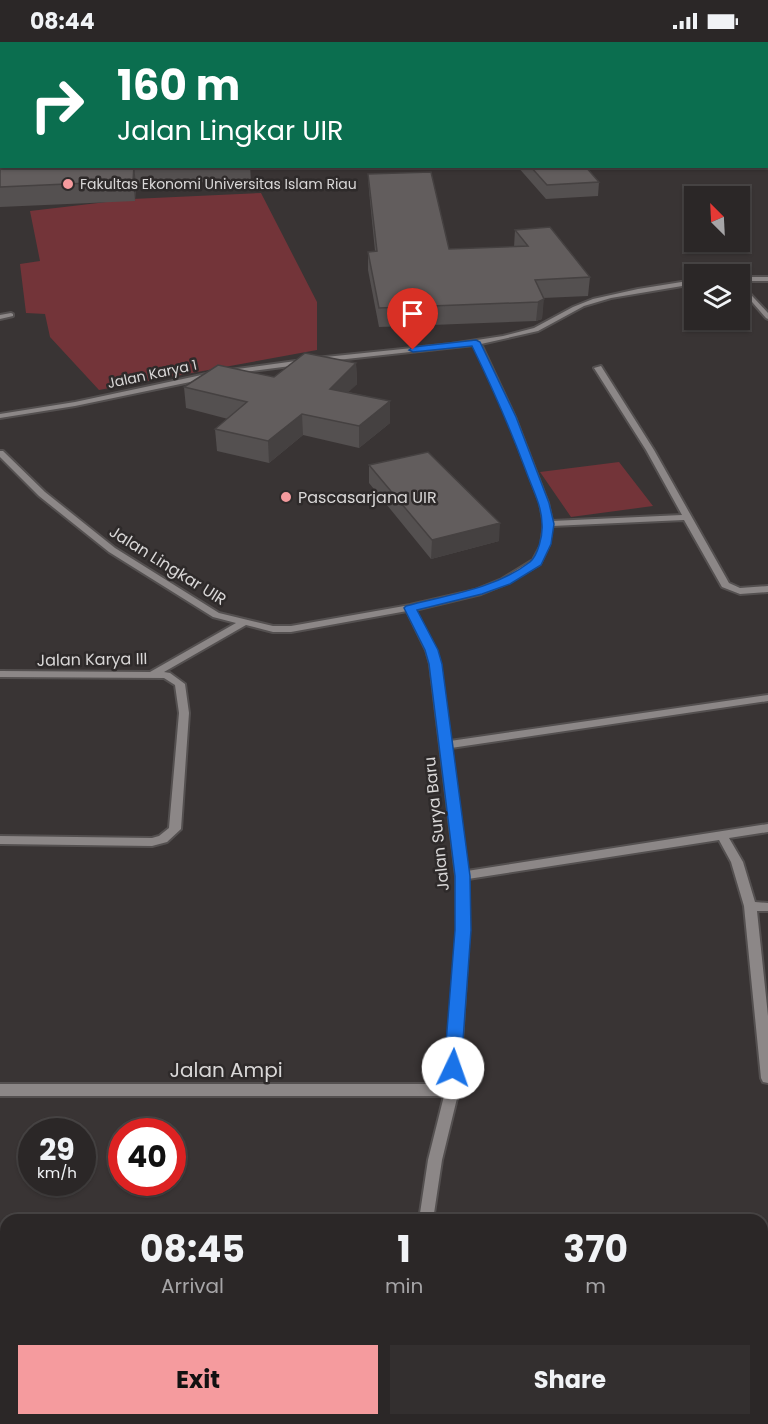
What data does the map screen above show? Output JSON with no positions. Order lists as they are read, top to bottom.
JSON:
{
  "streets": {
    "street": [
      "Jalan Karya 1",
      "Jalan Lingkar UIR",
      "Jalan Karya III",
      "Jalan Surya Baru",
      "Jalan Ampi"
    ]
  },
  "crossings": [
    ["Jalan Karya 1", "Jalan Lingkar UIR"],
    ["Jalan Lingkar UIR", "Jalan Karya III"],
    ["Jalan Lingkar UIR", "Jalan Surya Baru"],
    ["Jalan Surya Baru", "Jalan Ampi"]
  ],
  "places": ["Fakultas Ekonomi Universitas Islam Riau", "Pascasarjana UIR"],
  "north": "top left",
  "page": {
    "status": "08:44",
    "turn": ["160 m", "Jalan Lingkar UIR"],
    "speed": "29 km/h",
    "limit": "40",
    "eta": [
      "08:45",
      "Arrival",
      "1",
      "min",
      "370",
      "m"
    ],
    "buttons": ["Exit", "Share"]
  }
}
